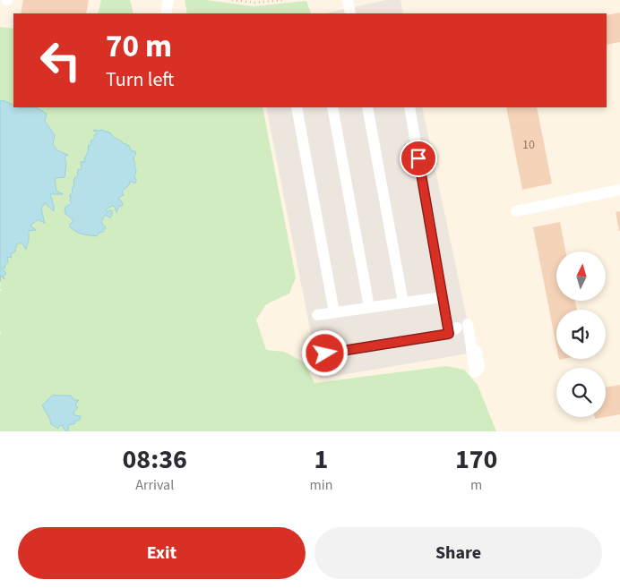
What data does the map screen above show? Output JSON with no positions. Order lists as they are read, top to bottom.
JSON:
{
  "house_numbers": ["10"],
  "north": "top",
  "page": {
    "turn": ["70 m", "Turn left"],
    "eta": [
      "08:36",
      "Arrival",
      "1",
      "min",
      "170",
      "m"
    ],
    "buttons": ["Exit", "Share"]
  }
}
